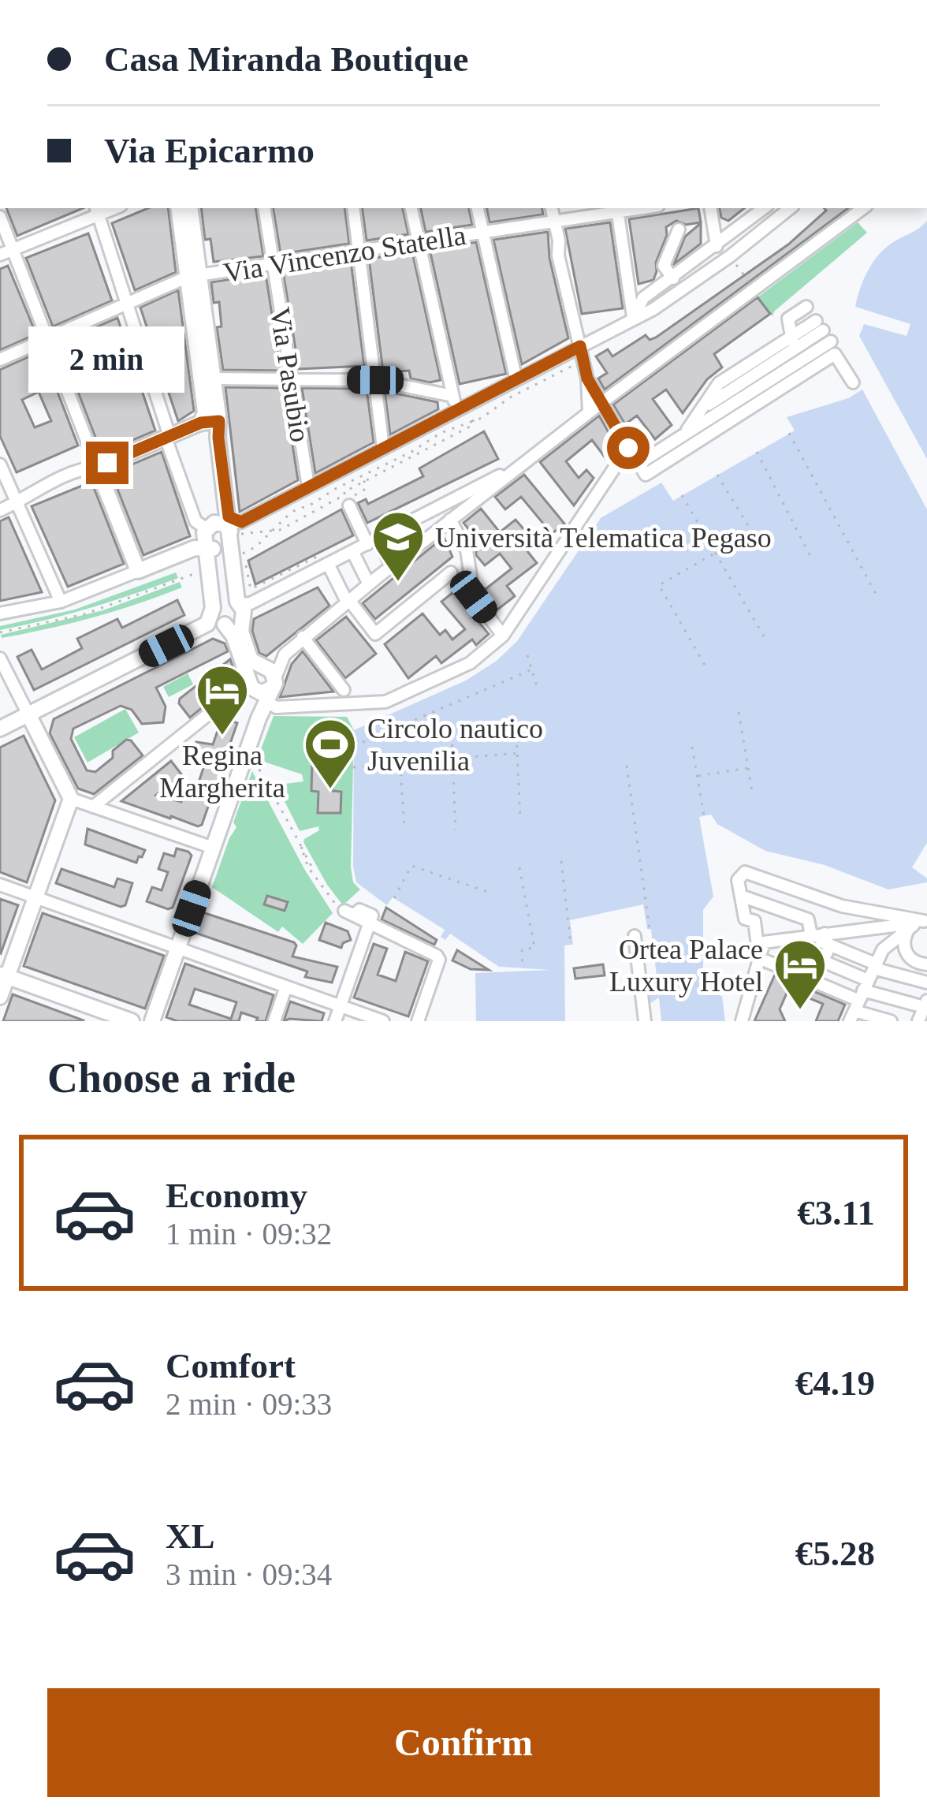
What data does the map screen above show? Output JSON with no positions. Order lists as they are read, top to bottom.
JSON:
{
  "streets": {
    "street": ["Via Vincenzo Statella", "Via Pasubio"]
  },
  "crossings": [
    ["Via Vincenzo Statella", "Via Pasubio"]
  ],
  "places": {
    "school or university": ["Università Telematica Pegaso"],
    "hotel": ["Regina Margherita", "Ortea Palace Luxury Hotel"],
    "sports": ["Circolo nautico Juvenilia"]
  },
  "page": {
    "banner": ["Casa Miranda Boutique", "Via Epicarmo"],
    "bubble": "2 min",
    "heading": "Choose a ride",
    "list": [
      {
        "name": "Economy",
        "note": "1 min · 09:32",
        "value": "€3.11"
      },
      {
        "name": "Comfort",
        "note": "2 min · 09:33",
        "value": "€4.19"
      },
      {
        "name": "XL",
        "note": "3 min · 09:34",
        "value": "€5.28"
      }
    ],
    "buttons": "Confirm"
  }
}
